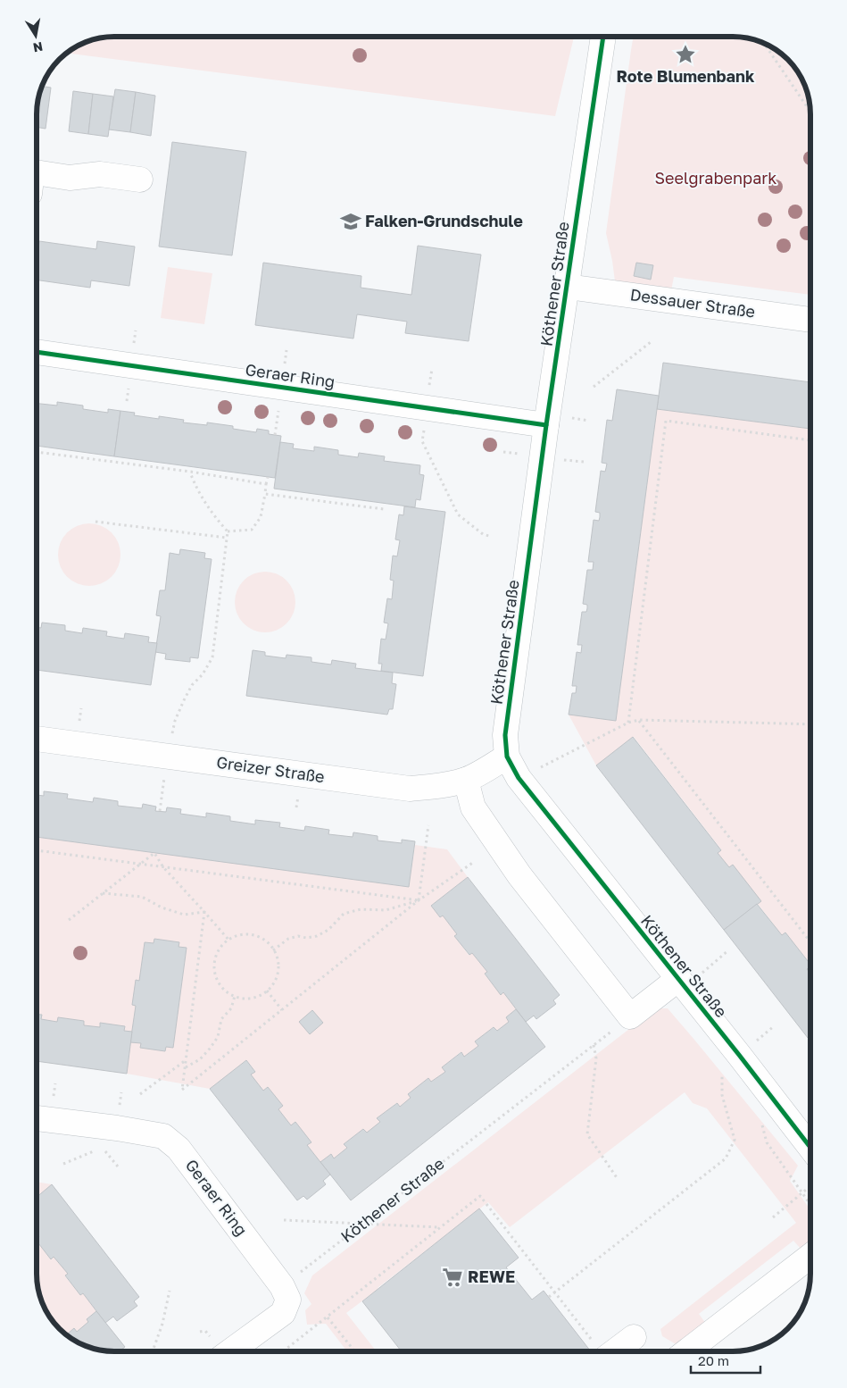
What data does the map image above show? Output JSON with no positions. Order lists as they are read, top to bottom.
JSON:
{
  "streets": {
    "street": [
      "Köthener Straße",
      "Dessauer Straße",
      "Geraer Ring",
      "Greizer Straße"
    ]
  },
  "crossings": [
    ["Köthener Straße", "Dessauer Straße"],
    ["Köthener Straße", "Geraer Ring"],
    ["Köthener Straße", "Greizer Straße"]
  ],
  "parks": ["Seelgrabenpark"],
  "places": {
    "place": ["Rote Blumenbank"],
    "school or university": ["Falken-Grundschule"],
    "supermarket": ["REWE"]
  },
  "scale_bar": "20 m",
  "north": "bottom"
}
